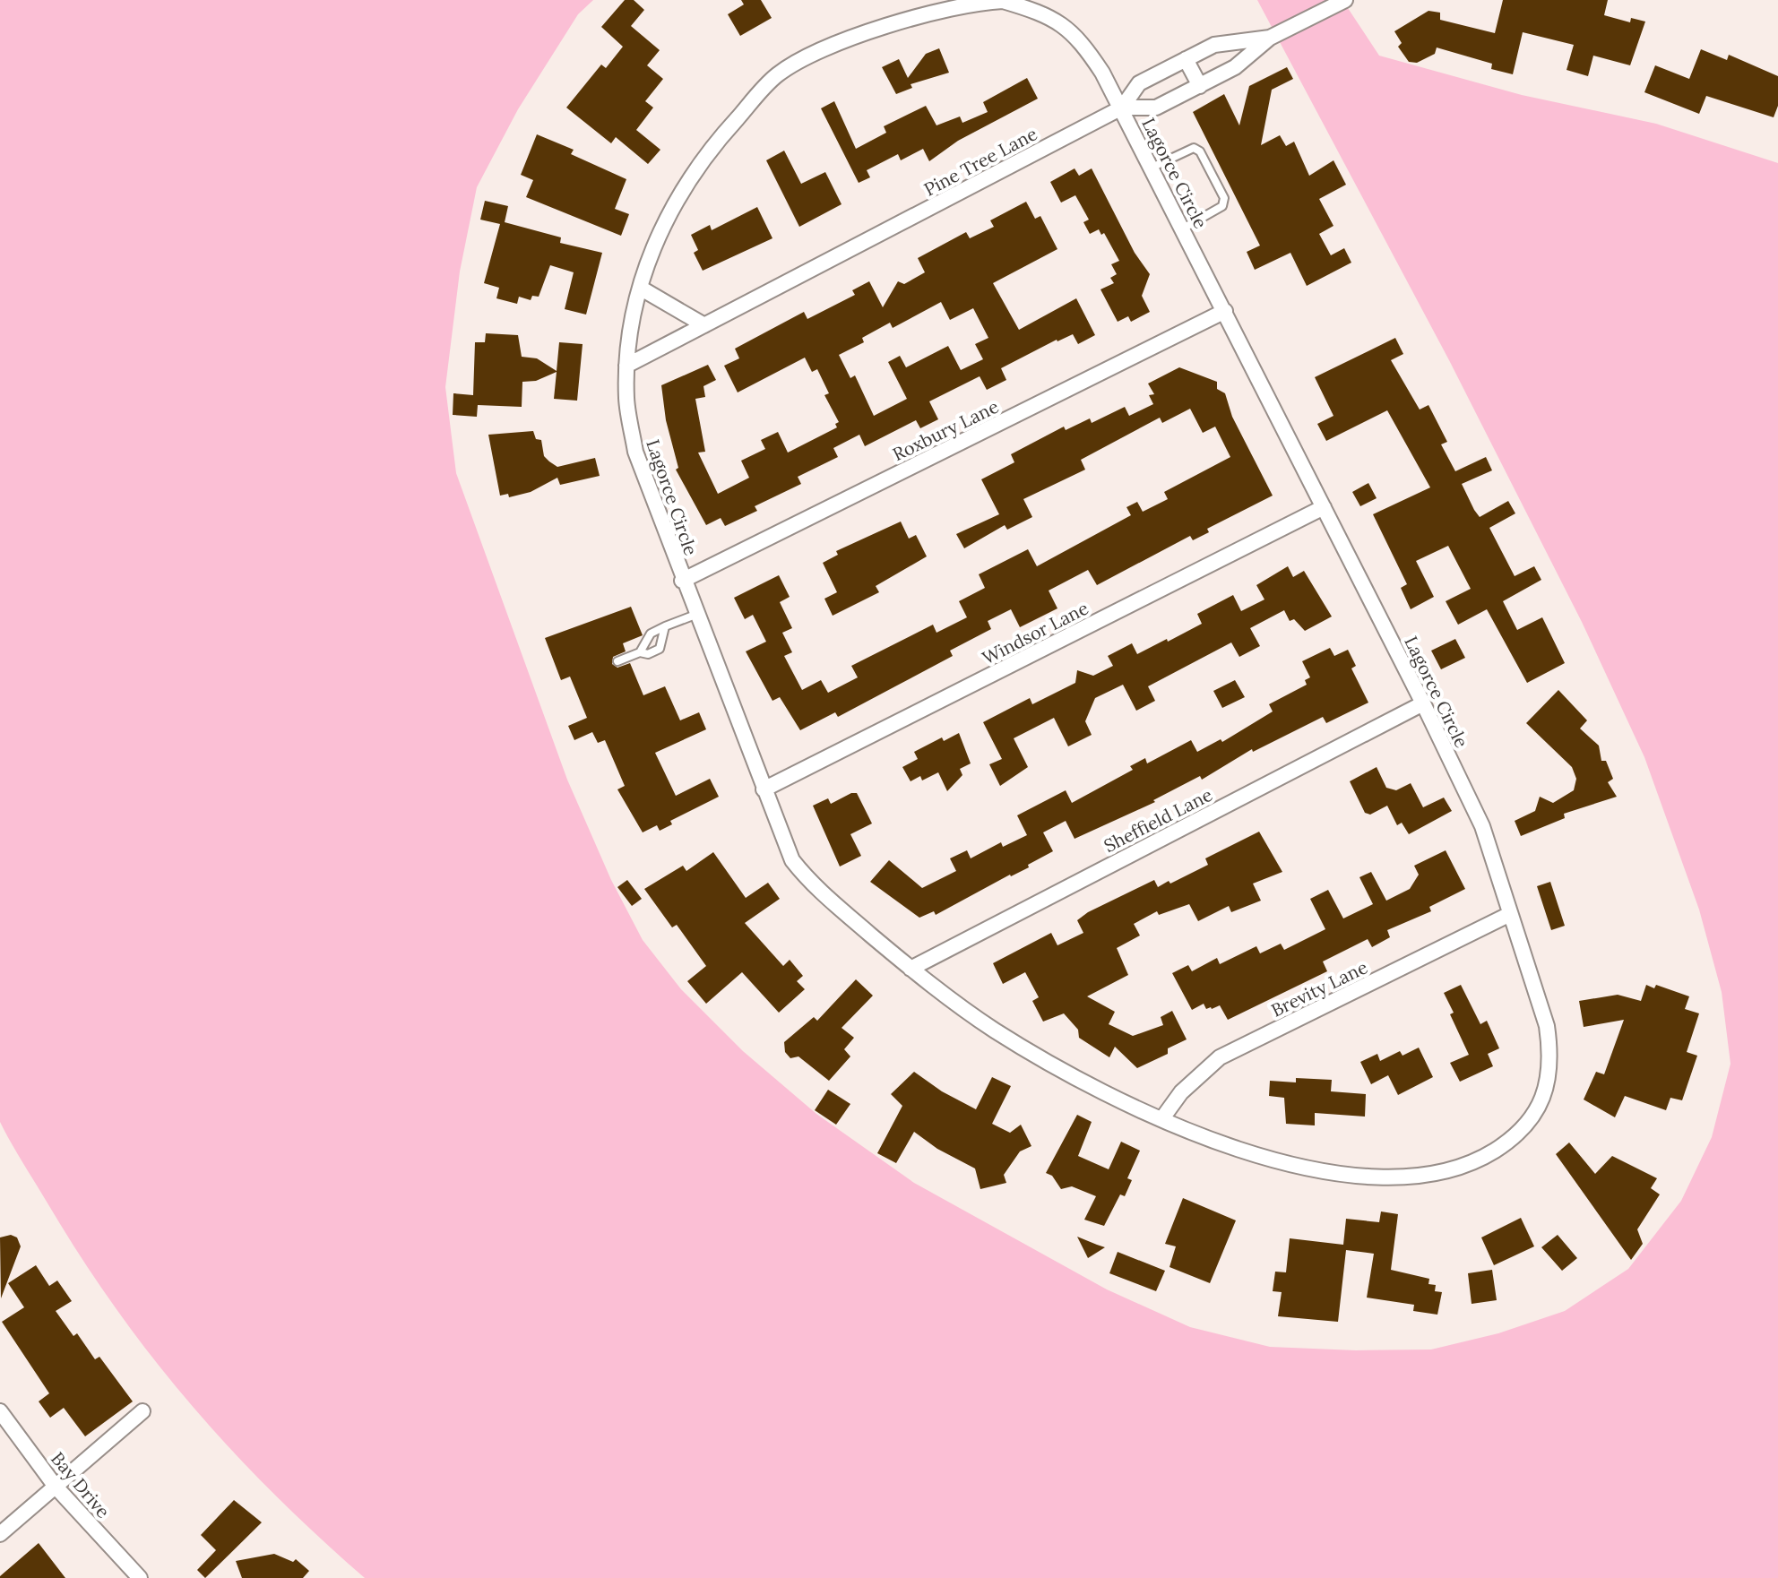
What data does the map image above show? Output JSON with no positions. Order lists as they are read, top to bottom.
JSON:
{
  "streets": {
    "street": [
      "Pine Tree Lane",
      "Lagorce Circle",
      "Roxbury Lane",
      "Windsor Lane",
      "Sheffield Lane",
      "Brevity Lane",
      "Bay Drive"
    ]
  },
  "crossings": [
    ["Pine Tree Lane", "Lagorce Circle"],
    ["Lagorce Circle", "Roxbury Lane"],
    ["Lagorce Circle", "Windsor Lane"],
    ["Lagorce Circle", "Sheffield Lane"],
    ["Lagorce Circle", "Brevity Lane"]
  ]
}
